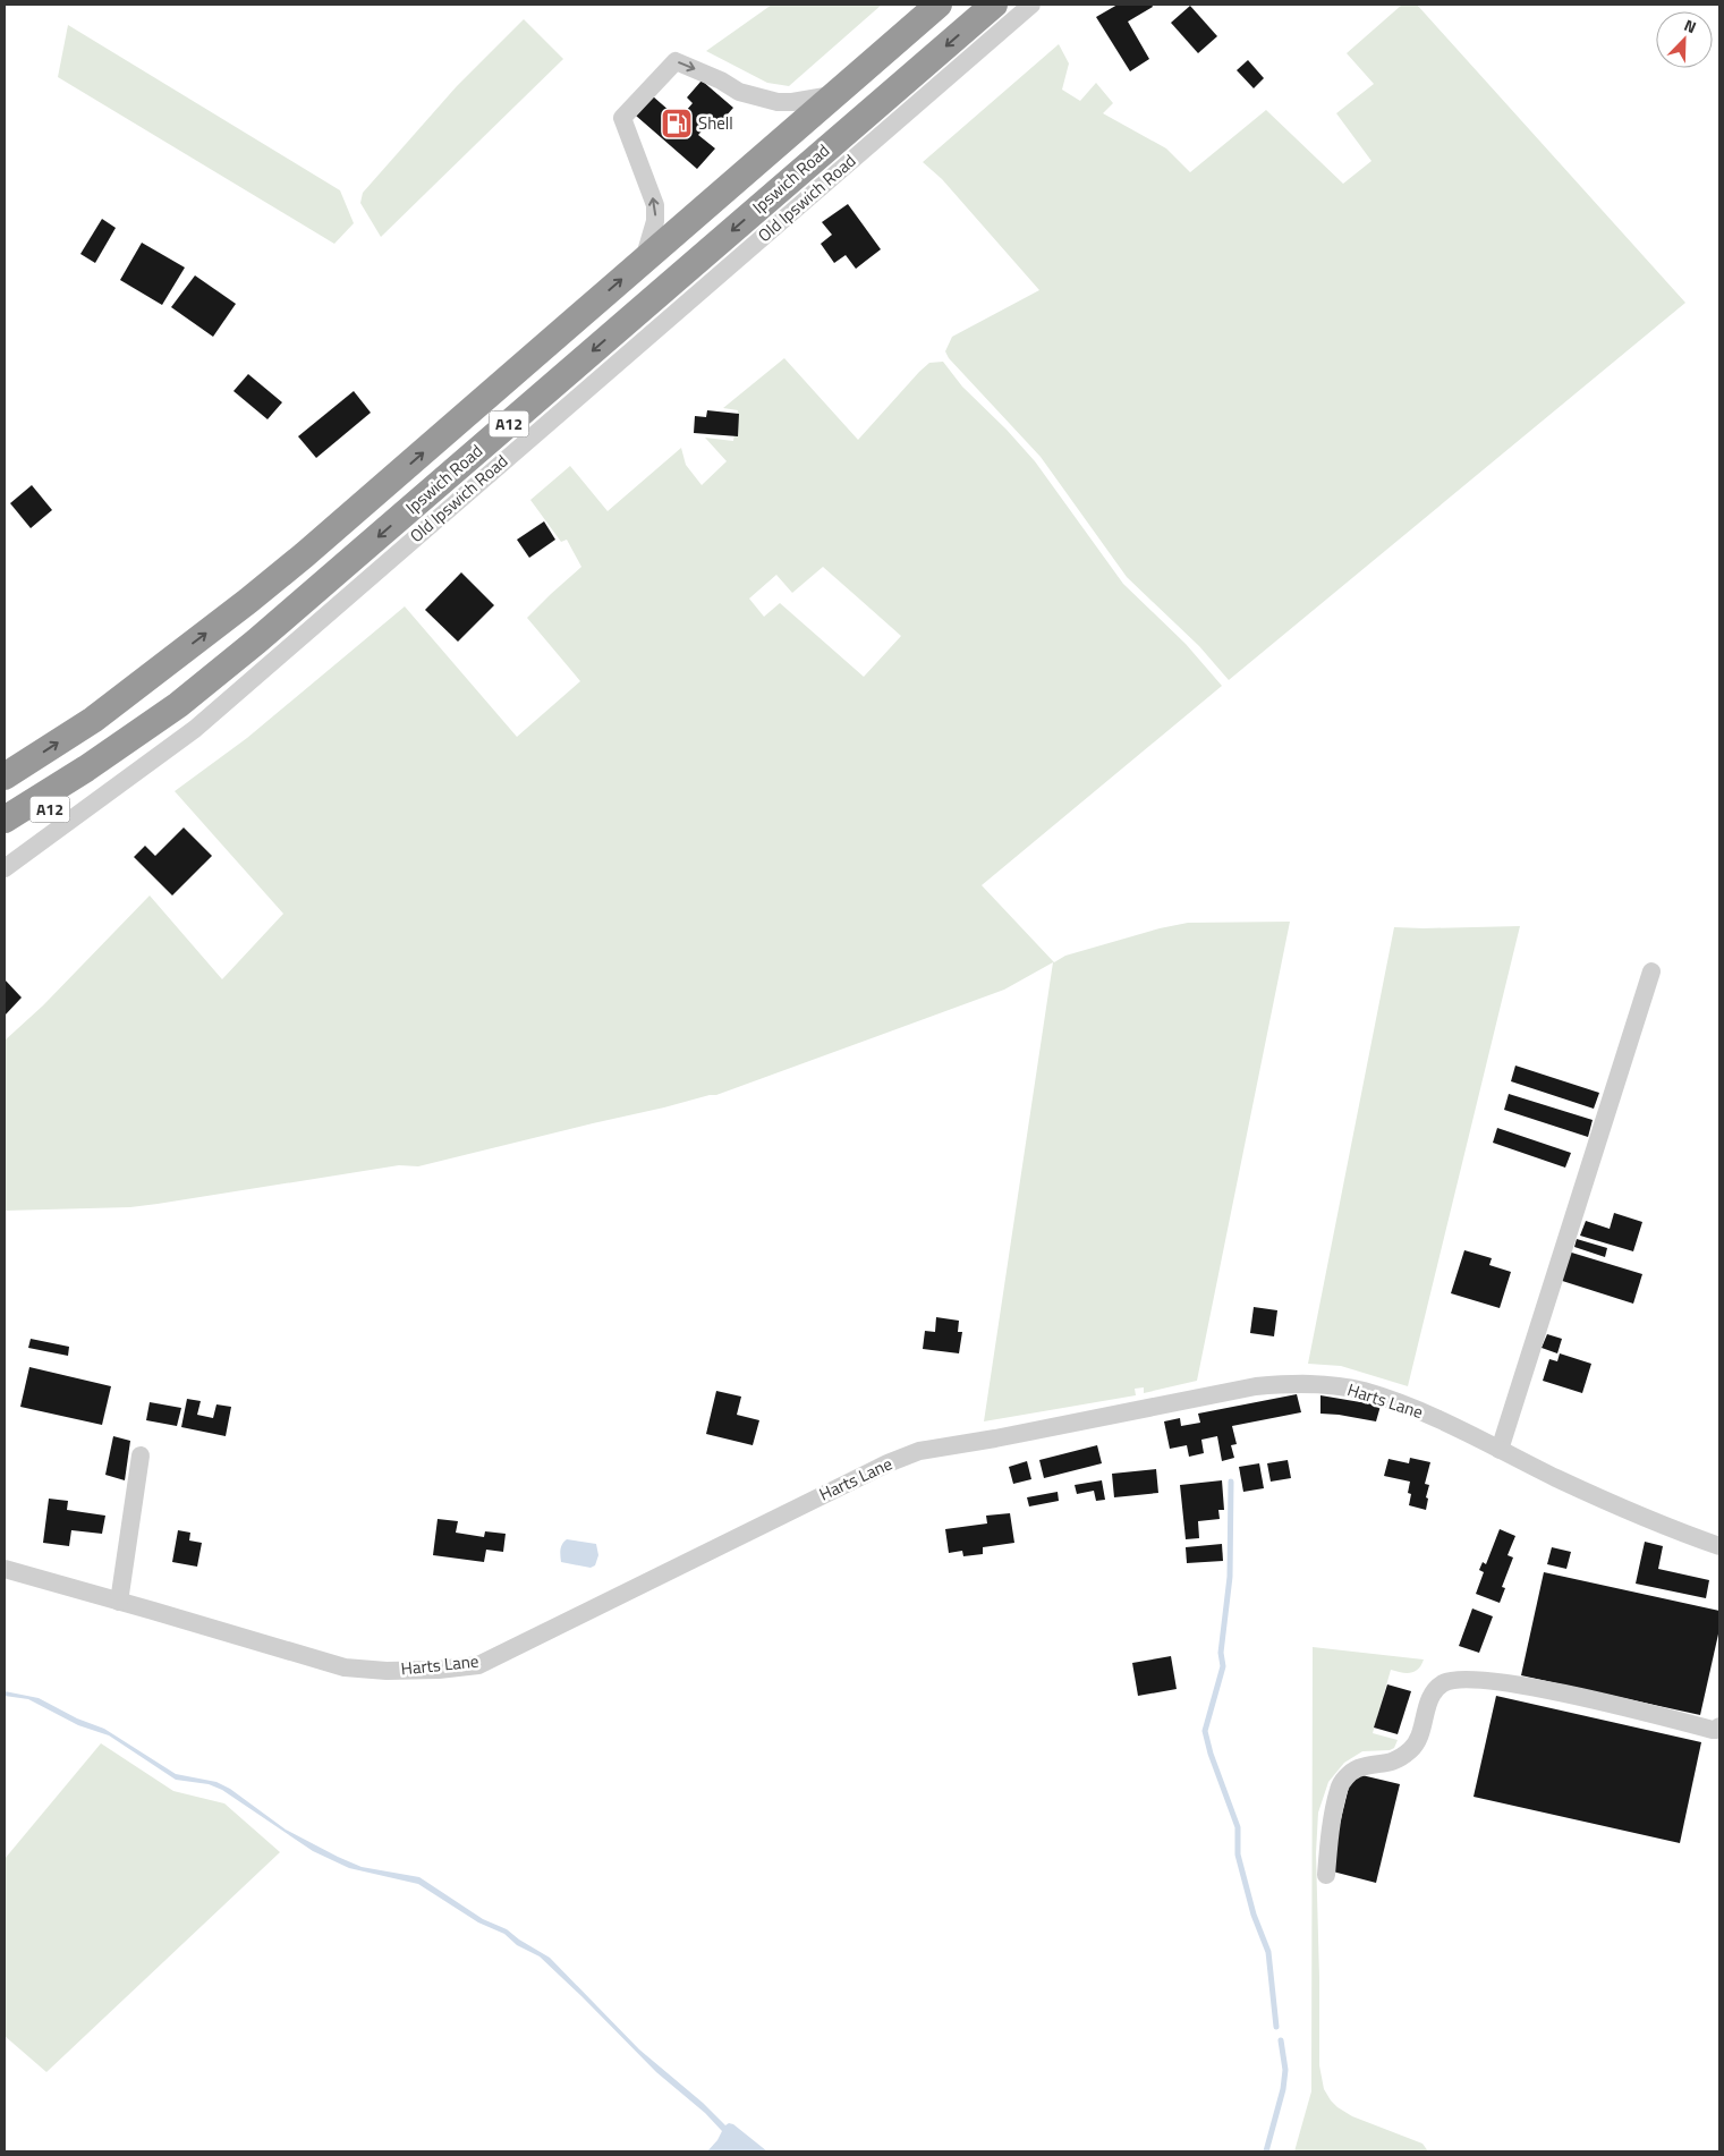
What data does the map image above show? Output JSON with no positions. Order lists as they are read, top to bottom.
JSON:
{
  "streets": {
    "highway": ["Ipswich Road", "A12"],
    "street": ["Old Ipswich Road", "Harts Lane"]
  },
  "crossings": [
    ["Ipswich Road", "A12"]
  ],
  "places": {
    "fuel station": ["Shell"]
  },
  "north": "top right"
}
